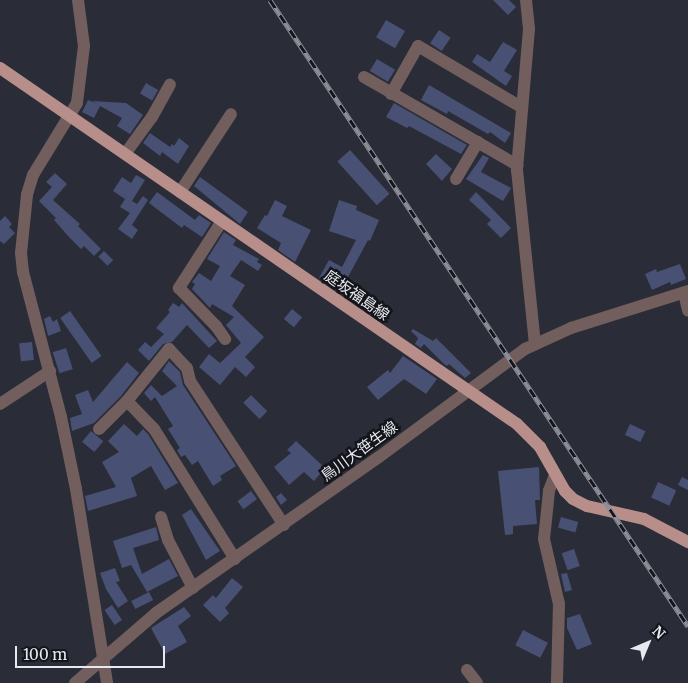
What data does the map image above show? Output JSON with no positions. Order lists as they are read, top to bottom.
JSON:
{
  "streets": {
    "main road": ["庭坂福島線"],
    "street": ["鳥川大笹生線"]
  },
  "crossings": [
    ["庭坂福島線", "鳥川大笹生線"]
  ],
  "scale_bar": "100 m",
  "north": "top right"
}
